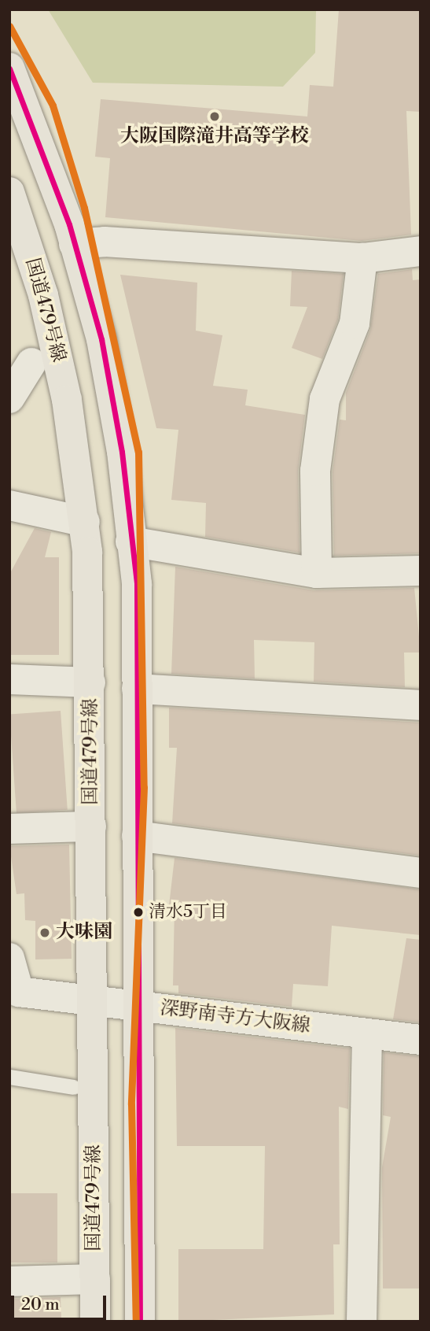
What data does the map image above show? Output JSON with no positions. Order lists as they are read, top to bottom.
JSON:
{
  "streets": {
    "highway": ["国道479号線"],
    "street": ["深野南寺方大阪線"]
  },
  "crossings": [
    ["国道479号線", "深野南寺方大阪線"]
  ],
  "places": ["大阪国際滝井高等学校", "清水5丁目", "大味園"],
  "scale_bar": "20 m"
}
